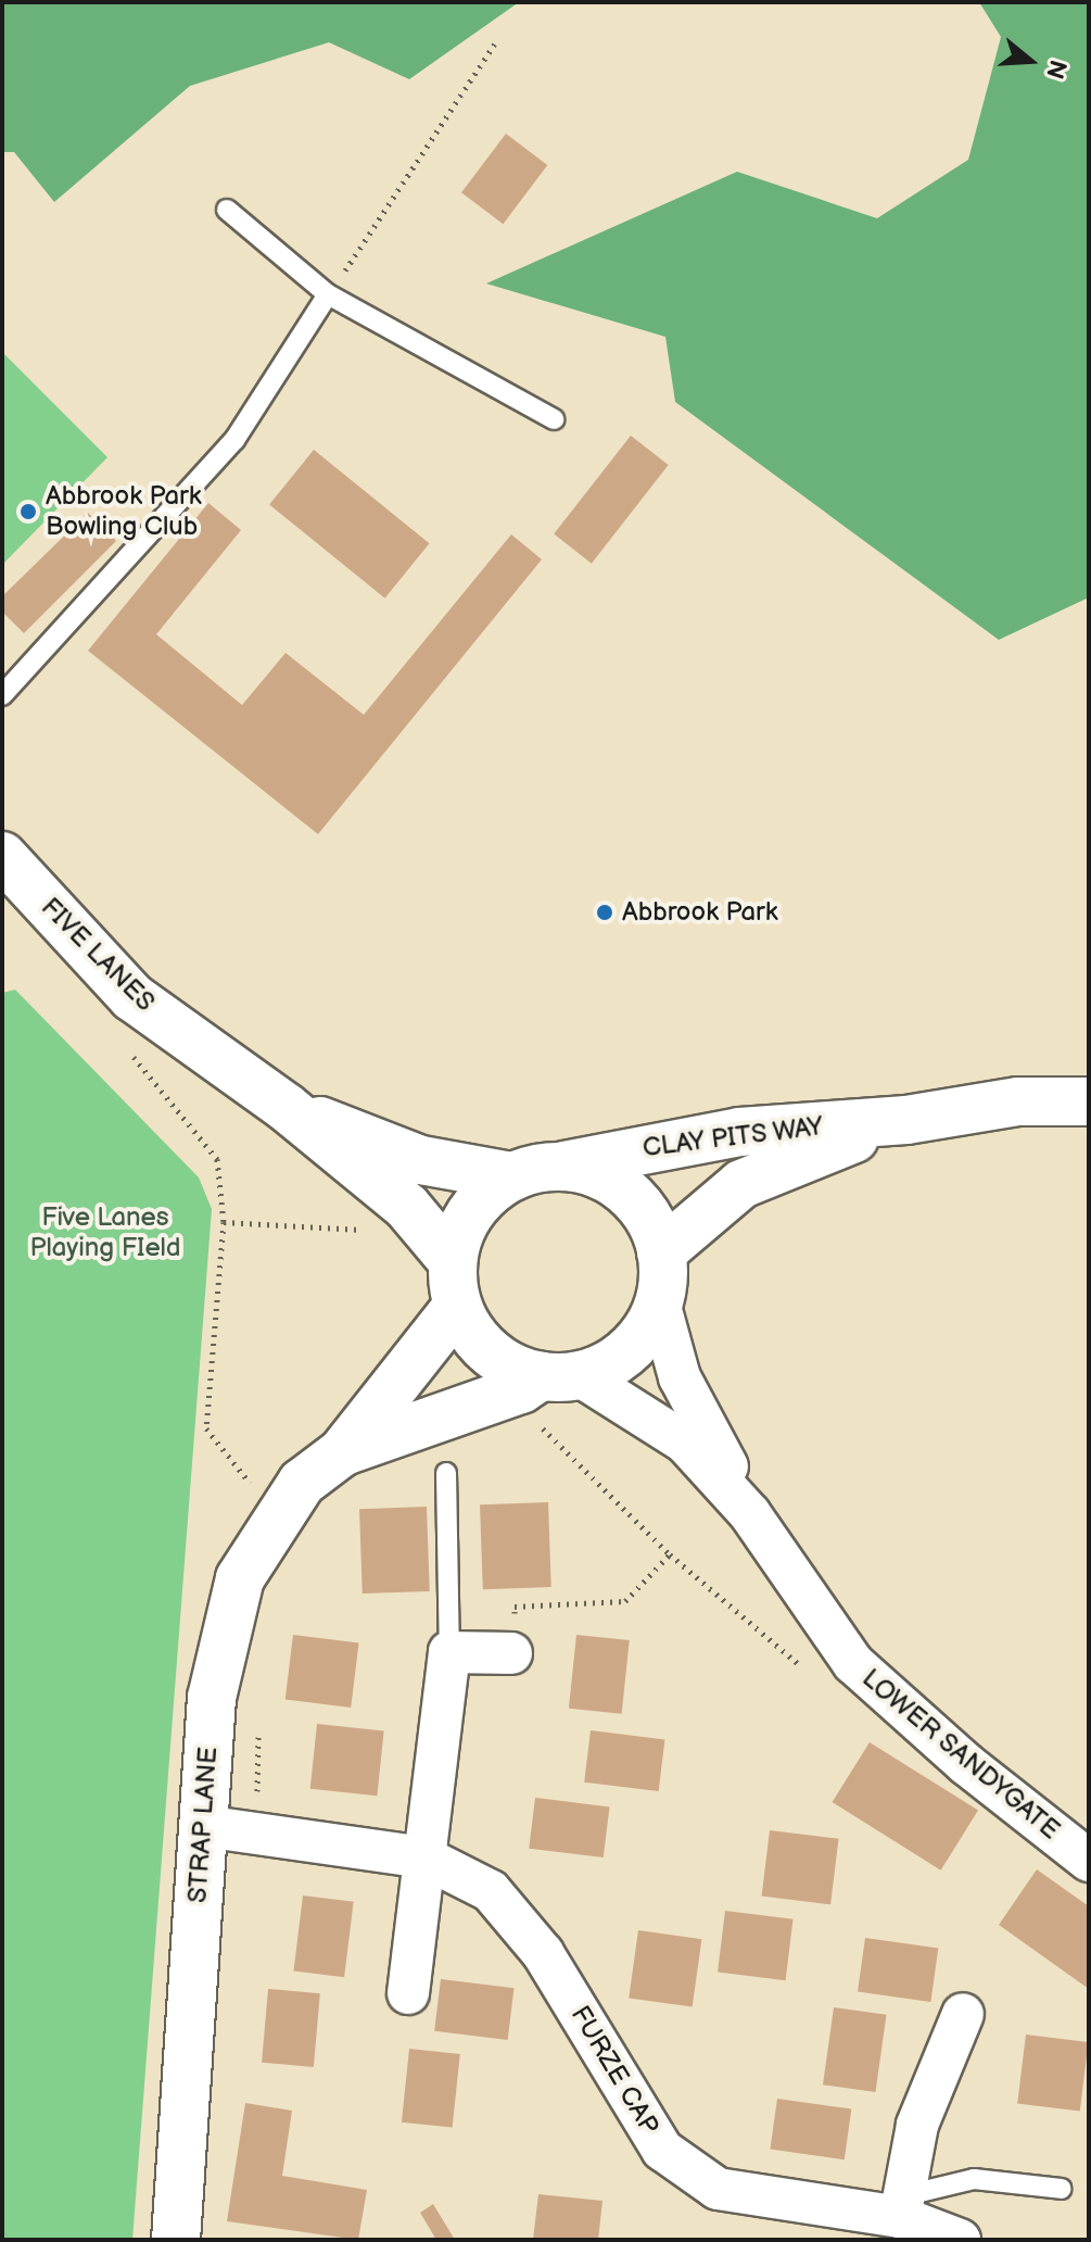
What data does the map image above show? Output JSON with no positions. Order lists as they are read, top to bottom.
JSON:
{
  "streets": {
    "main road": ["FIVE LANES", "CLAY PITS WAY", "STRAP LANE"],
    "street": ["LOWER SANDYGATE", "FURZE CAP"]
  },
  "crossings": [
    ["FIVE LANES", "CLAY PITS WAY"],
    ["FIVE LANES", "LOWER SANDYGATE"],
    ["FIVE LANES", "STRAP LANE"],
    ["CLAY PITS WAY", "LOWER SANDYGATE"],
    ["CLAY PITS WAY", "STRAP LANE"],
    ["LOWER SANDYGATE", "STRAP LANE"],
    ["STRAP LANE", "FURZE CAP"]
  ],
  "parks": ["Five Lanes Playing FIeld"],
  "places": ["Abbrook Park Bowling Club", "Abbrook Park"],
  "north": "right"
}
